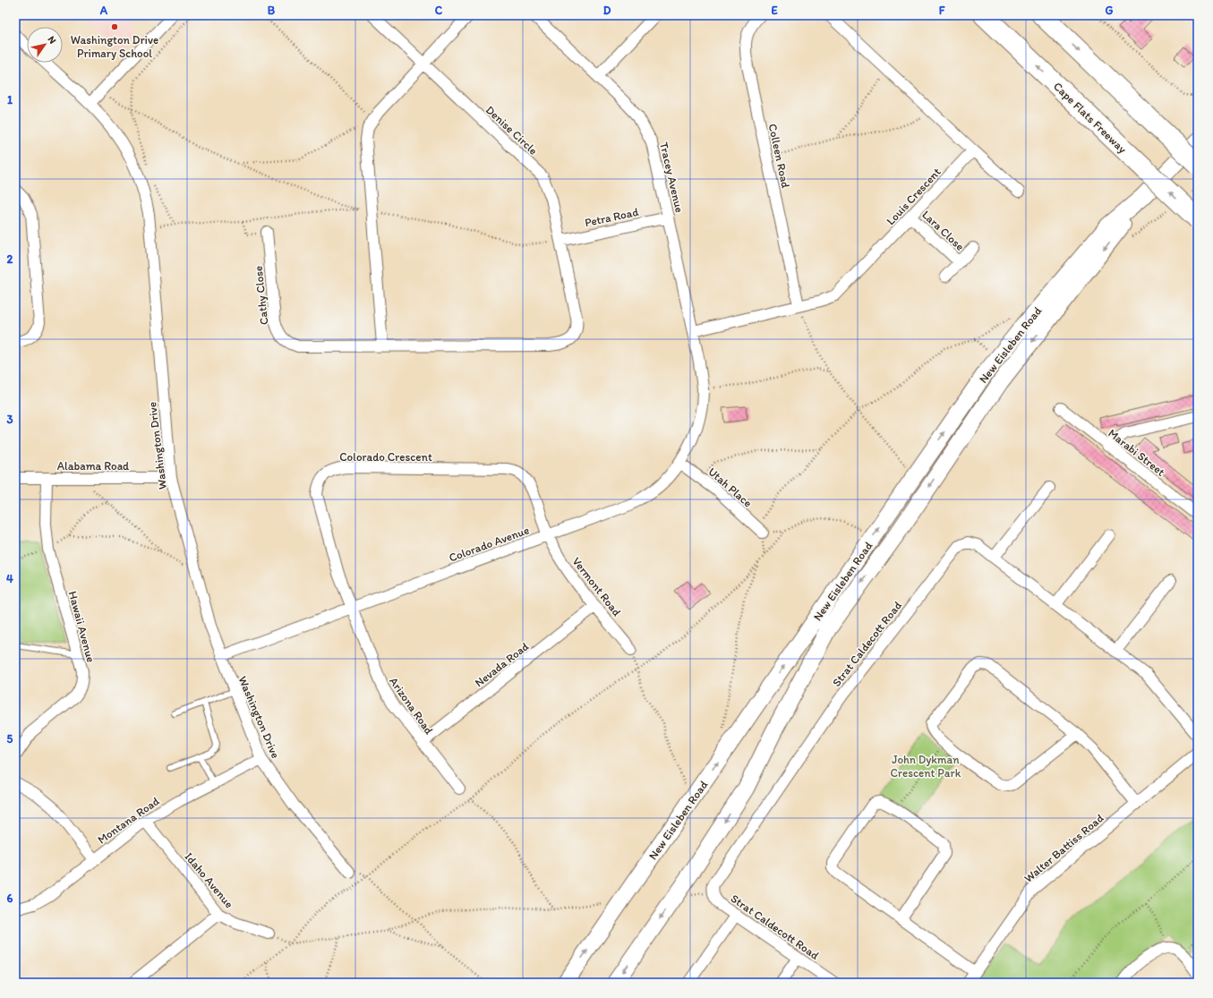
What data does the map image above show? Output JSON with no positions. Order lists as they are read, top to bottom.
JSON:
{
  "streets": {
    "highway": ["Cape Flats Freeway"],
    "main road": ["New Eisleben Road"],
    "street": [
      "Denise Circle",
      "Colleen Road",
      "Tracey Avenue",
      "Louis Crescent",
      "Petra Road",
      "Lara Close",
      "Cathy Close",
      "Washington Drive",
      "Marabi Street",
      "Colorado Crescent",
      "Alabama Road",
      "Utah Place",
      "Colorado Avenue",
      "Vermont Road",
      "Hawaii Avenue",
      "Strat Caldecott Road",
      "Nevada Road",
      "Arizona Road",
      "Montana Road",
      "Walter Battiss Road",
      "Idaho Avenue"
    ]
  },
  "crossings": [
    ["Denise Circle", "Petra Road"],
    ["Denise Circle", "Cathy Close"],
    ["Colleen Road", "Louis Crescent"],
    ["Tracey Avenue", "Louis Crescent"],
    ["Tracey Avenue", "Petra Road"],
    ["Tracey Avenue", "Colorado Avenue"],
    ["Louis Crescent", "Lara Close"],
    ["Washington Drive", "Alabama Road"],
    ["Washington Drive", "Colorado Avenue"],
    ["Washington Drive", "Montana Road"],
    ["Colorado Crescent", "Colorado Avenue"],
    ["Colorado Crescent", "Vermont Road"],
    ["Colorado Crescent", "Arizona Road"],
    ["Alabama Road", "Hawaii Avenue"],
    ["Utah Place", "Colorado Avenue"],
    ["Colorado Avenue", "Vermont Road"],
    ["Colorado Avenue", "Arizona Road"],
    ["Vermont Road", "Nevada Road"],
    ["Nevada Road", "Arizona Road"],
    ["Montana Road", "Idaho Avenue"]
  ],
  "parks": ["John Dykman Crescent Park"],
  "places": ["Washington Drive Primary School"],
  "north": "top right",
  "grid": {
    "columns": [
      "A",
      "B",
      "C",
      "D",
      "E",
      "F",
      "G"
    ],
    "rows": [
      "1",
      "2",
      "3",
      "4",
      "5",
      "6"
    ]
  }
}
